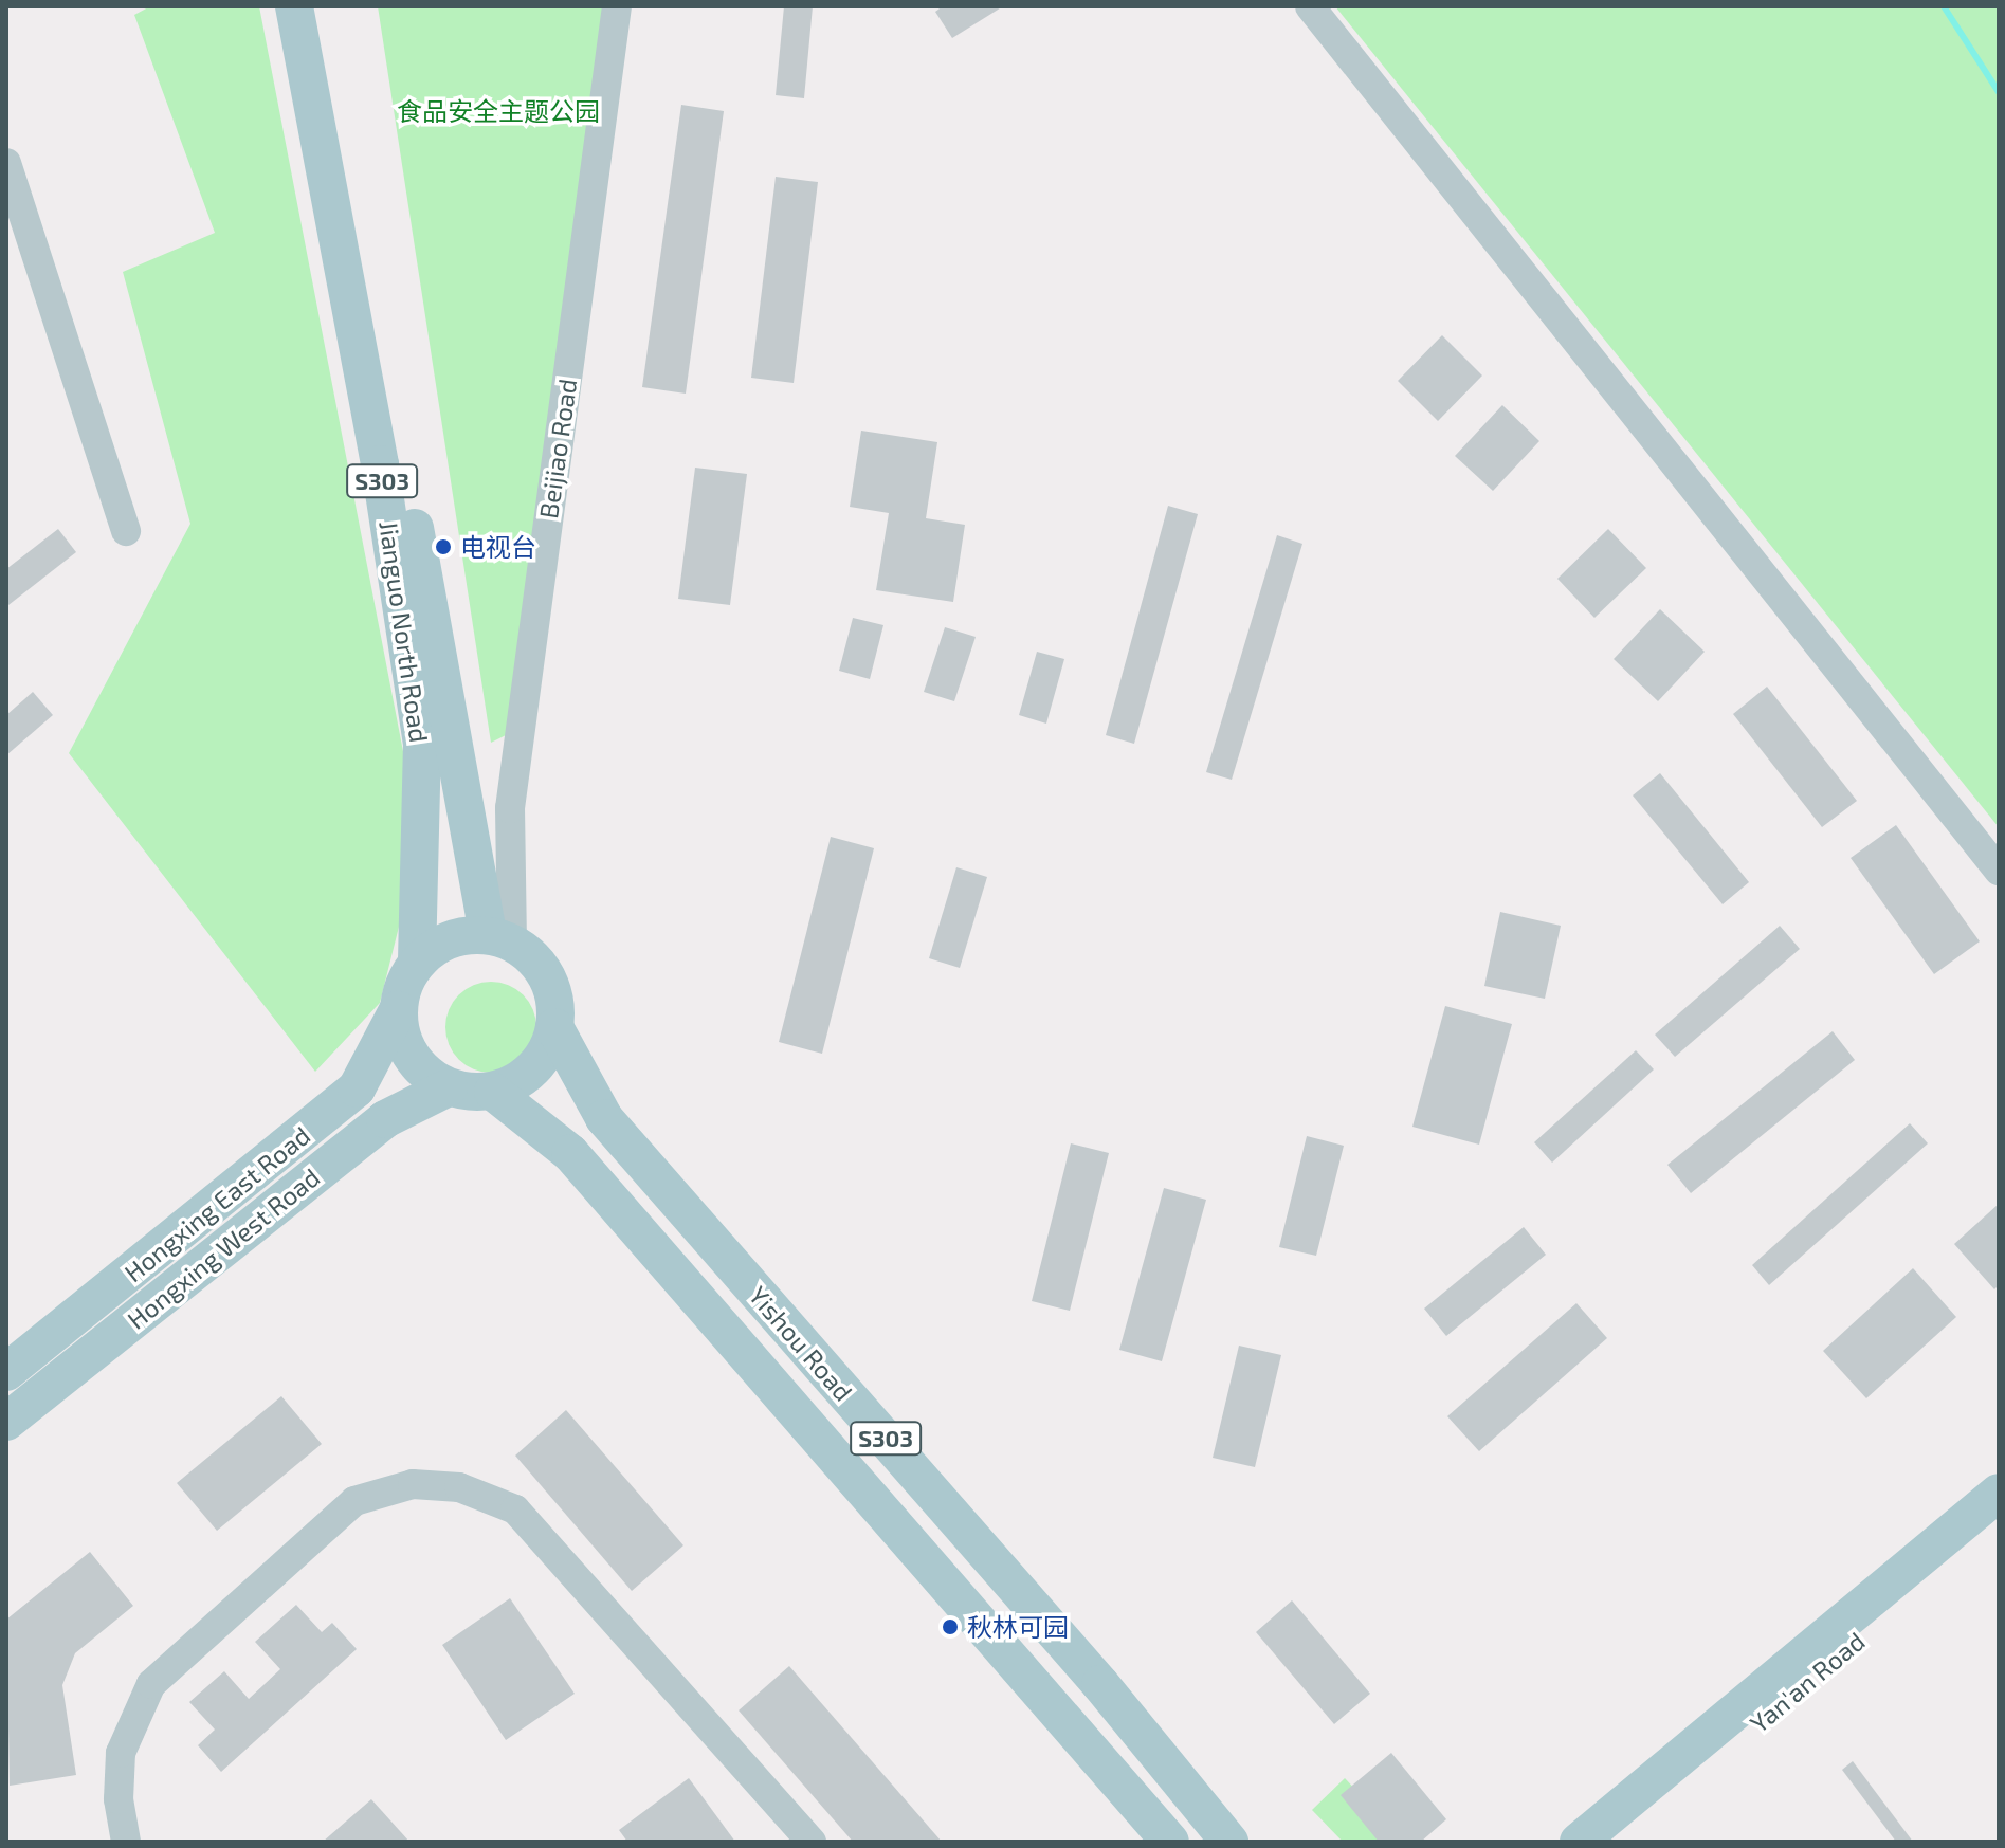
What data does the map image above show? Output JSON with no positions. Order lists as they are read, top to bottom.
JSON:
{
  "streets": {
    "main road": [
      "S303",
      "Jianguo North Road",
      "Hongxing East Road",
      "Hongxing West Road",
      "Yishou Road",
      "Yan'an Road"
    ],
    "street": ["Beijiao Road"]
  },
  "crossings": [
    ["Beijiao Road", "Jianguo North Road"],
    ["Beijiao Road", "Hongxing East Road"],
    ["Beijiao Road", "Hongxing West Road"],
    ["Beijiao Road", "Yishou Road"],
    ["Jianguo North Road", "Hongxing East Road"],
    ["Jianguo North Road", "Hongxing West Road"],
    ["Jianguo North Road", "Yishou Road"],
    ["Hongxing East Road", "Hongxing West Road"],
    ["Hongxing East Road", "Yishou Road"],
    ["Hongxing West Road", "Yishou Road"]
  ],
  "parks": ["食品安全主题公园"],
  "places": ["电视台", "秋林可园"]
}
